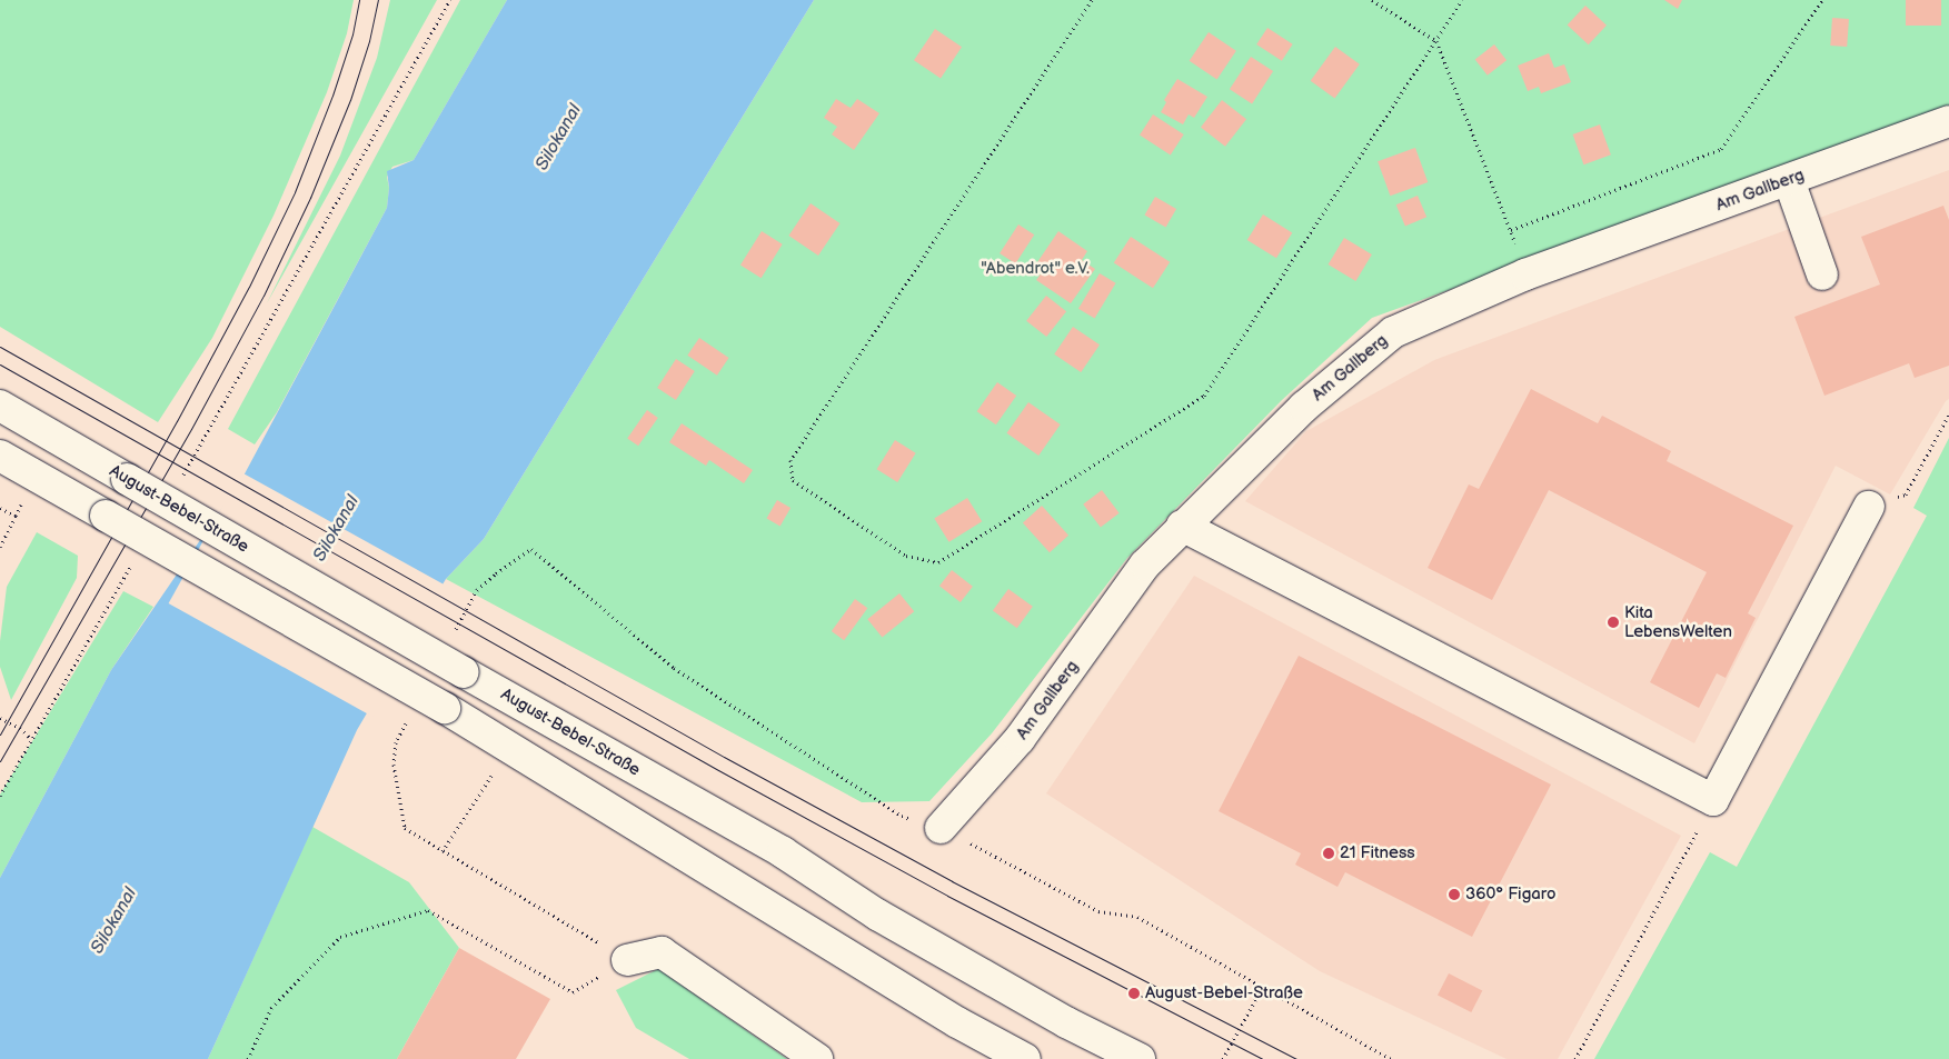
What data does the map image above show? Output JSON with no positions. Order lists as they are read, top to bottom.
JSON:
{
  "streets": {
    "main road": ["Am Gallberg", "August-Bebel-Straße"]
  },
  "water": ["Silokanal"],
  "parks": ["\"Abendrot\" e.V."],
  "places": [
    "Kita LebensWelten",
    "21 Fitness",
    "360° Figaro",
    "August-Bebel-Straße"
  ]
}
